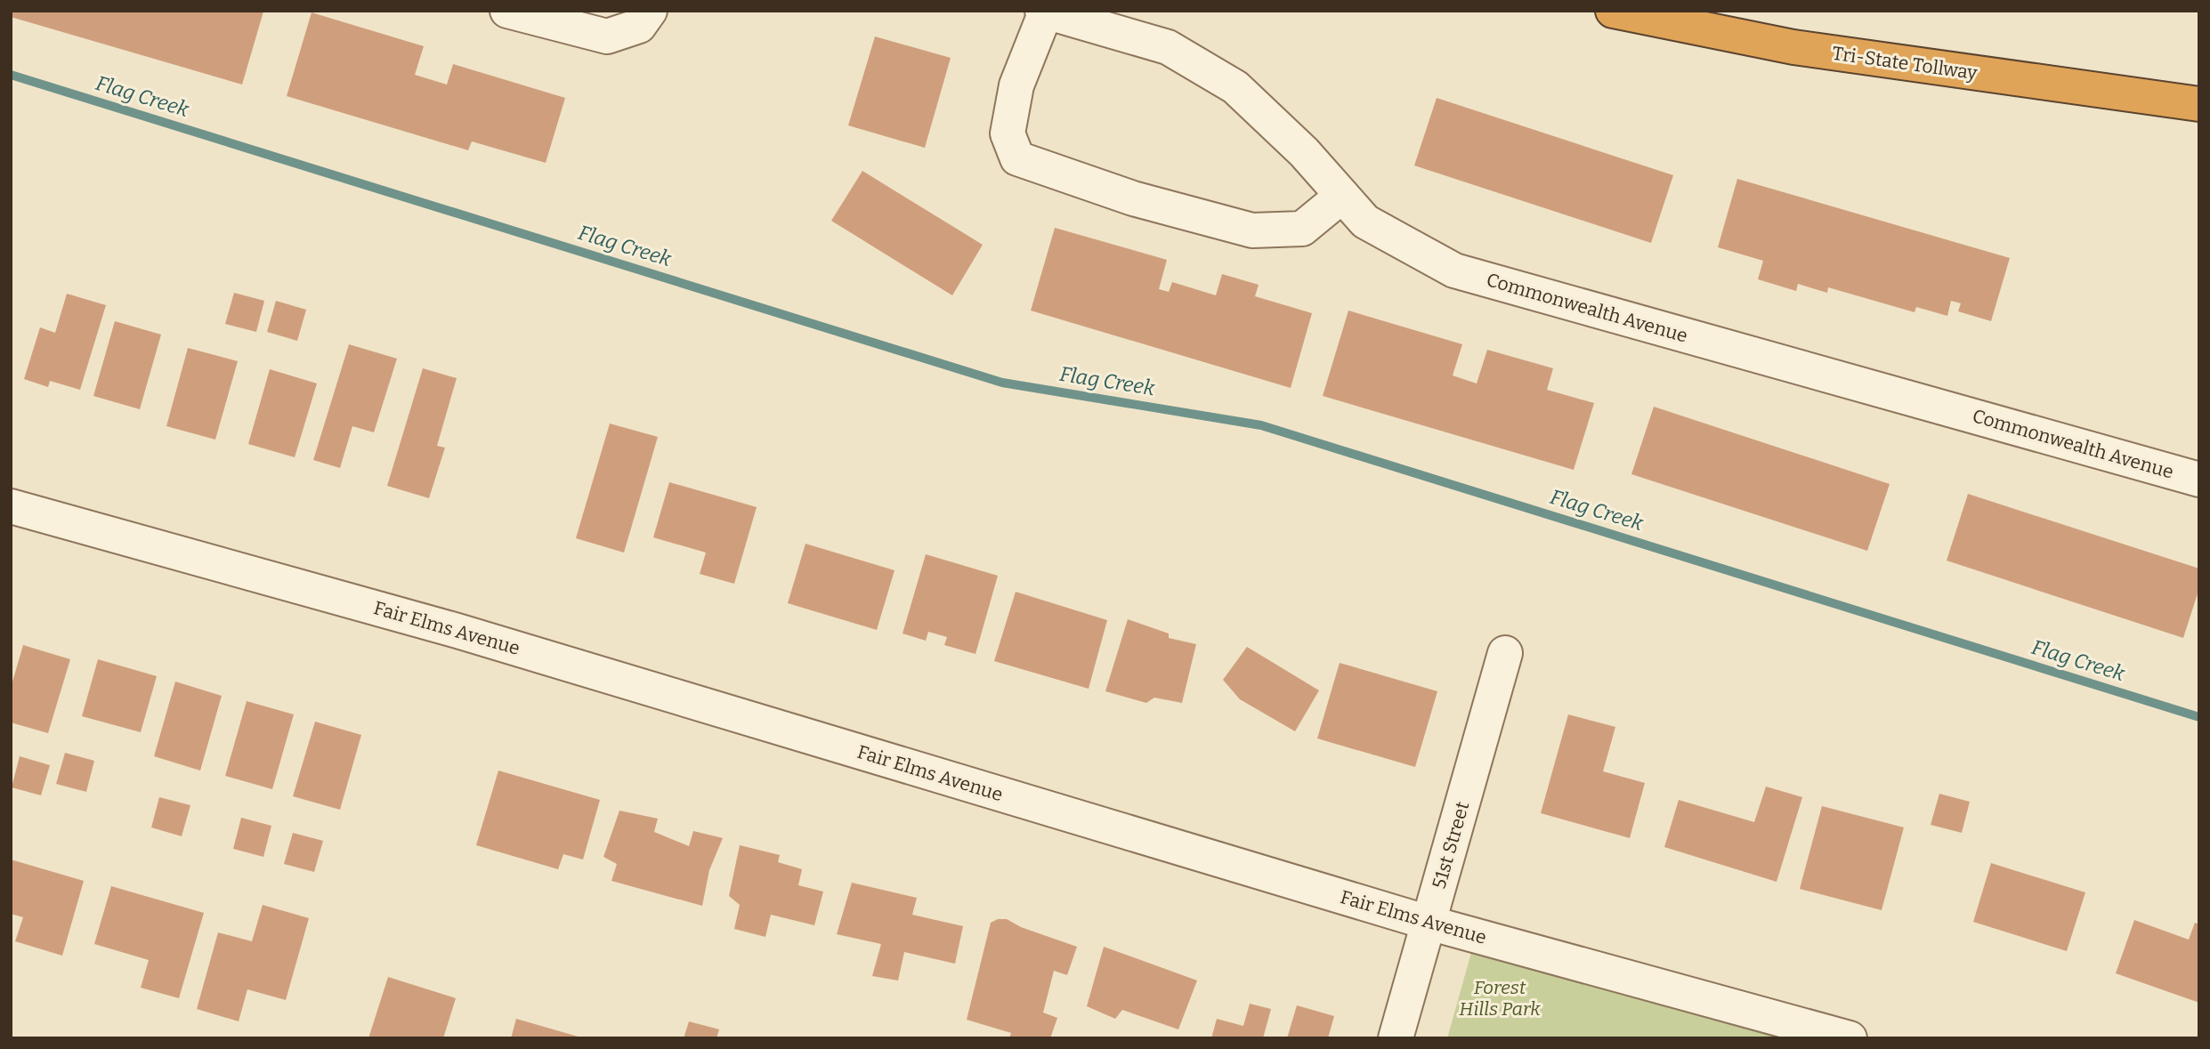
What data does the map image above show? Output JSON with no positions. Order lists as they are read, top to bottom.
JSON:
{
  "streets": {
    "highway": ["Tri-State Tollway"],
    "street": ["Commonwealth Avenue", "Fair Elms Avenue", "51st Street"]
  },
  "crossings": [
    ["Fair Elms Avenue", "51st Street"]
  ],
  "water": ["Flag Creek"],
  "parks": ["Forest Hills Park"]
}
